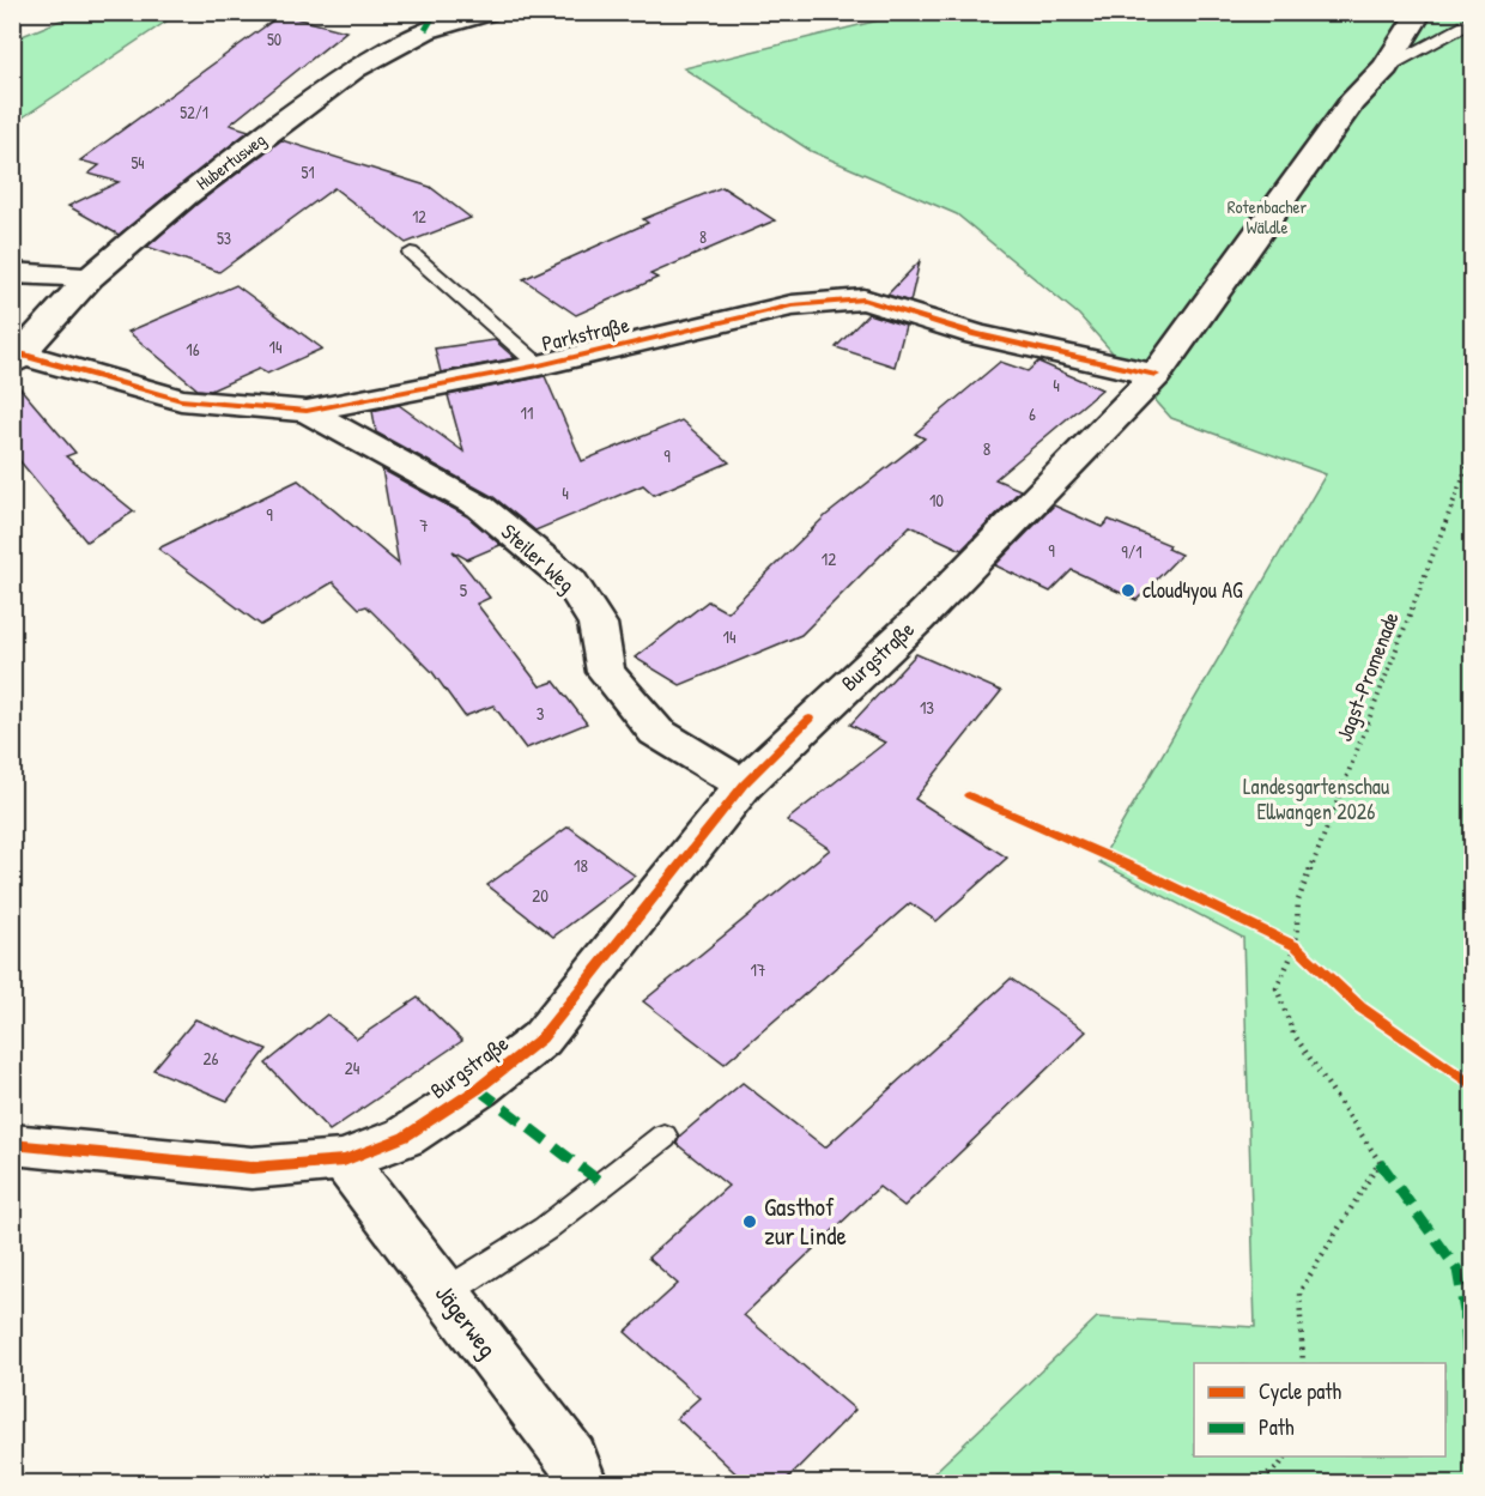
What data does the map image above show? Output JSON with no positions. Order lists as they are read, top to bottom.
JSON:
{
  "streets": {
    "street": [
      "Hubertusweg",
      "Parkstraße",
      "Steiler Weg",
      "Burgstraße",
      "Jägerweg"
    ],
    "path": ["Jagst-Promenade"]
  },
  "crossings": [
    ["Hubertusweg", "Parkstraße"],
    ["Parkstraße", "Steiler Weg"],
    ["Parkstraße", "Burgstraße"],
    ["Steiler Weg", "Burgstraße"],
    ["Burgstraße", "Jägerweg"]
  ],
  "parks": ["Rotenbacher Wäldle", "Landesgartenschau Ellwangen 2026"],
  "places": ["cloud4you AG", "Gasthof zur Linde"],
  "house_numbers": [
    "50",
    "52/1",
    "54",
    "51",
    "12",
    "8",
    "53",
    "14",
    "16",
    "4",
    "11",
    "6",
    "8",
    "9",
    "4",
    "10",
    "9",
    "7",
    "9",
    "9/1",
    "12",
    "5",
    "14",
    "13",
    "3",
    "18",
    "20",
    "17",
    "26",
    "24"
  ],
  "legend": ["Cycle path", "Path"]
}
